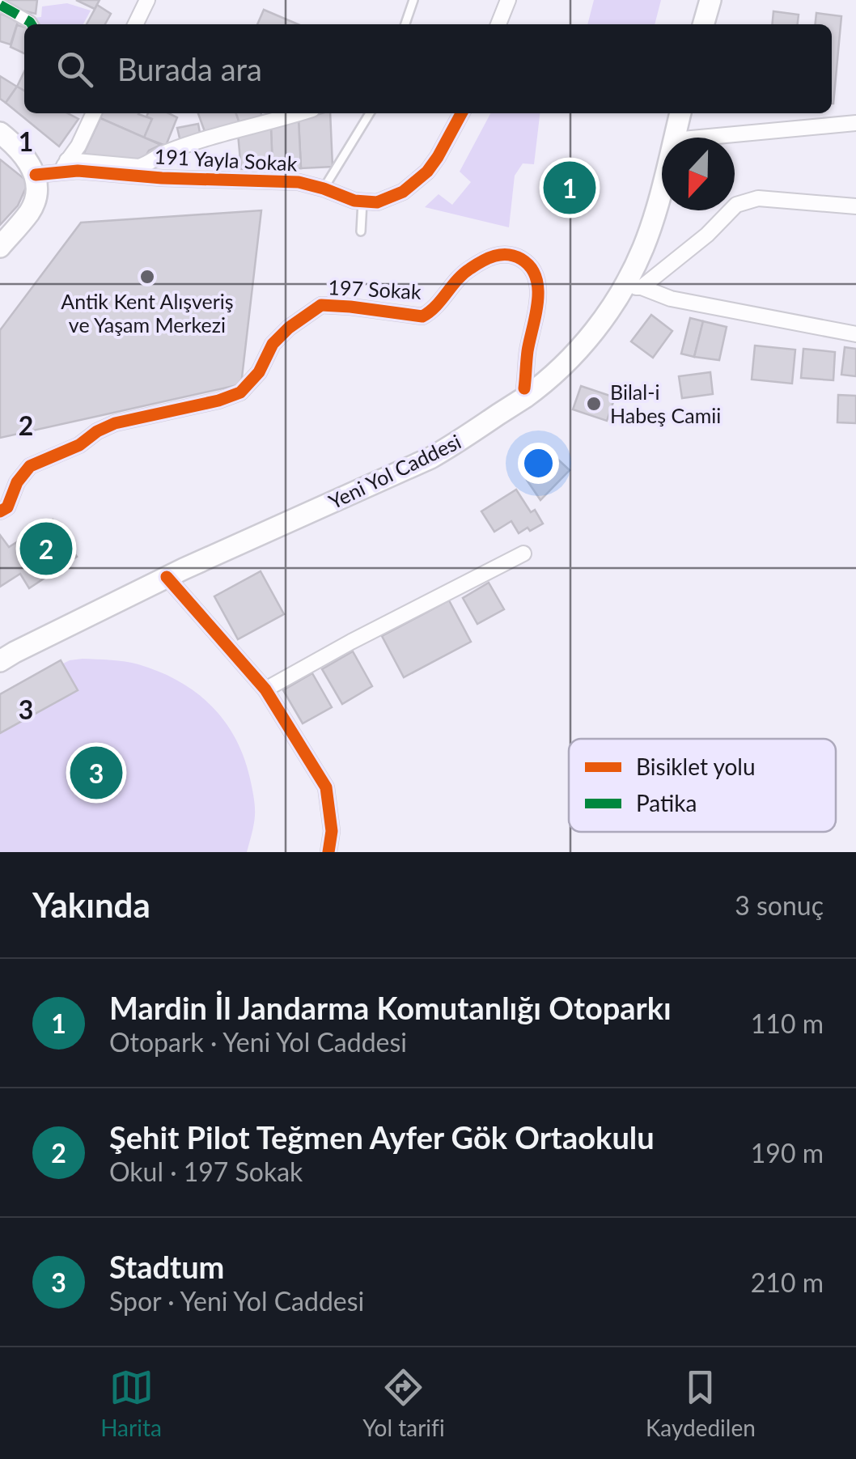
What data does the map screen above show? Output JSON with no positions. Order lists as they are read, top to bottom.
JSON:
{
  "streets": {
    "main road": ["Yeni Yol Caddesi"],
    "street": ["191 Yayla Sokak", "197 Sokak"]
  },
  "crossings": [
    ["197 Sokak", "Yeni Yol Caddesi"]
  ],
  "places": ["Antik Kent Alışveriş ve Yaşam Merkezi", "Bilal-i Habeş Camii"],
  "legend": ["Bisiklet yolu", "Patika"],
  "north": "bottom",
  "page": {
    "search": "Burada ara",
    "pins": ["1", "2", "3"],
    "heading": ["Yakında", "3 sonuç"],
    "list": [
      {
        "mark": "1",
        "name": "Mardin İl Jandarma Komutanlığı Otoparkı",
        "note": "Otopark · Yeni Yol Caddesi",
        "value": "110 m"
      },
      {
        "mark": "2",
        "name": "Şehit Pilot Teğmen Ayfer Gök Ortaokulu",
        "note": "Okul · 197 Sokak",
        "value": "190 m"
      },
      {
        "mark": "3",
        "name": "Stadtum",
        "note": "Spor · Yeni Yol Caddesi",
        "value": "210 m"
      }
    ],
    "nav": ["Harita", "Yol tarifi", "Kaydedilen"]
  },
  "grid": {
    "rows": ["1", "2", "3"]
  }
}
